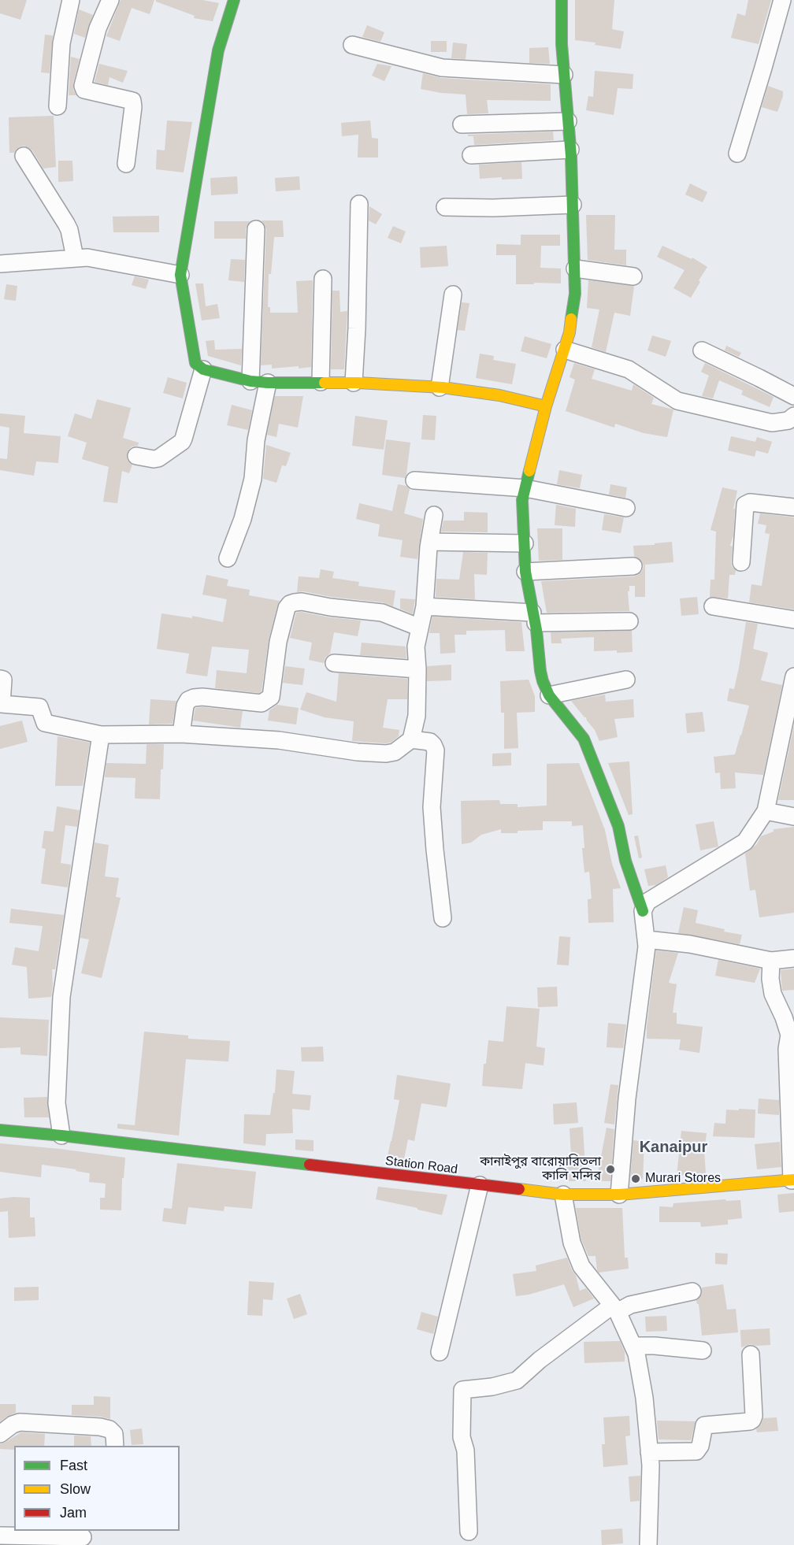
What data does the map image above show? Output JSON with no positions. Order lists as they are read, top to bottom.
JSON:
{
  "streets": {
    "street": ["Station Road"]
  },
  "districts": ["Kanaipur"],
  "places": ["কানাইপুর বারোয়ারিতলা কালি মন্দির", "Murari Stores"],
  "legend": ["Fast", "Slow", "Jam"]
}
